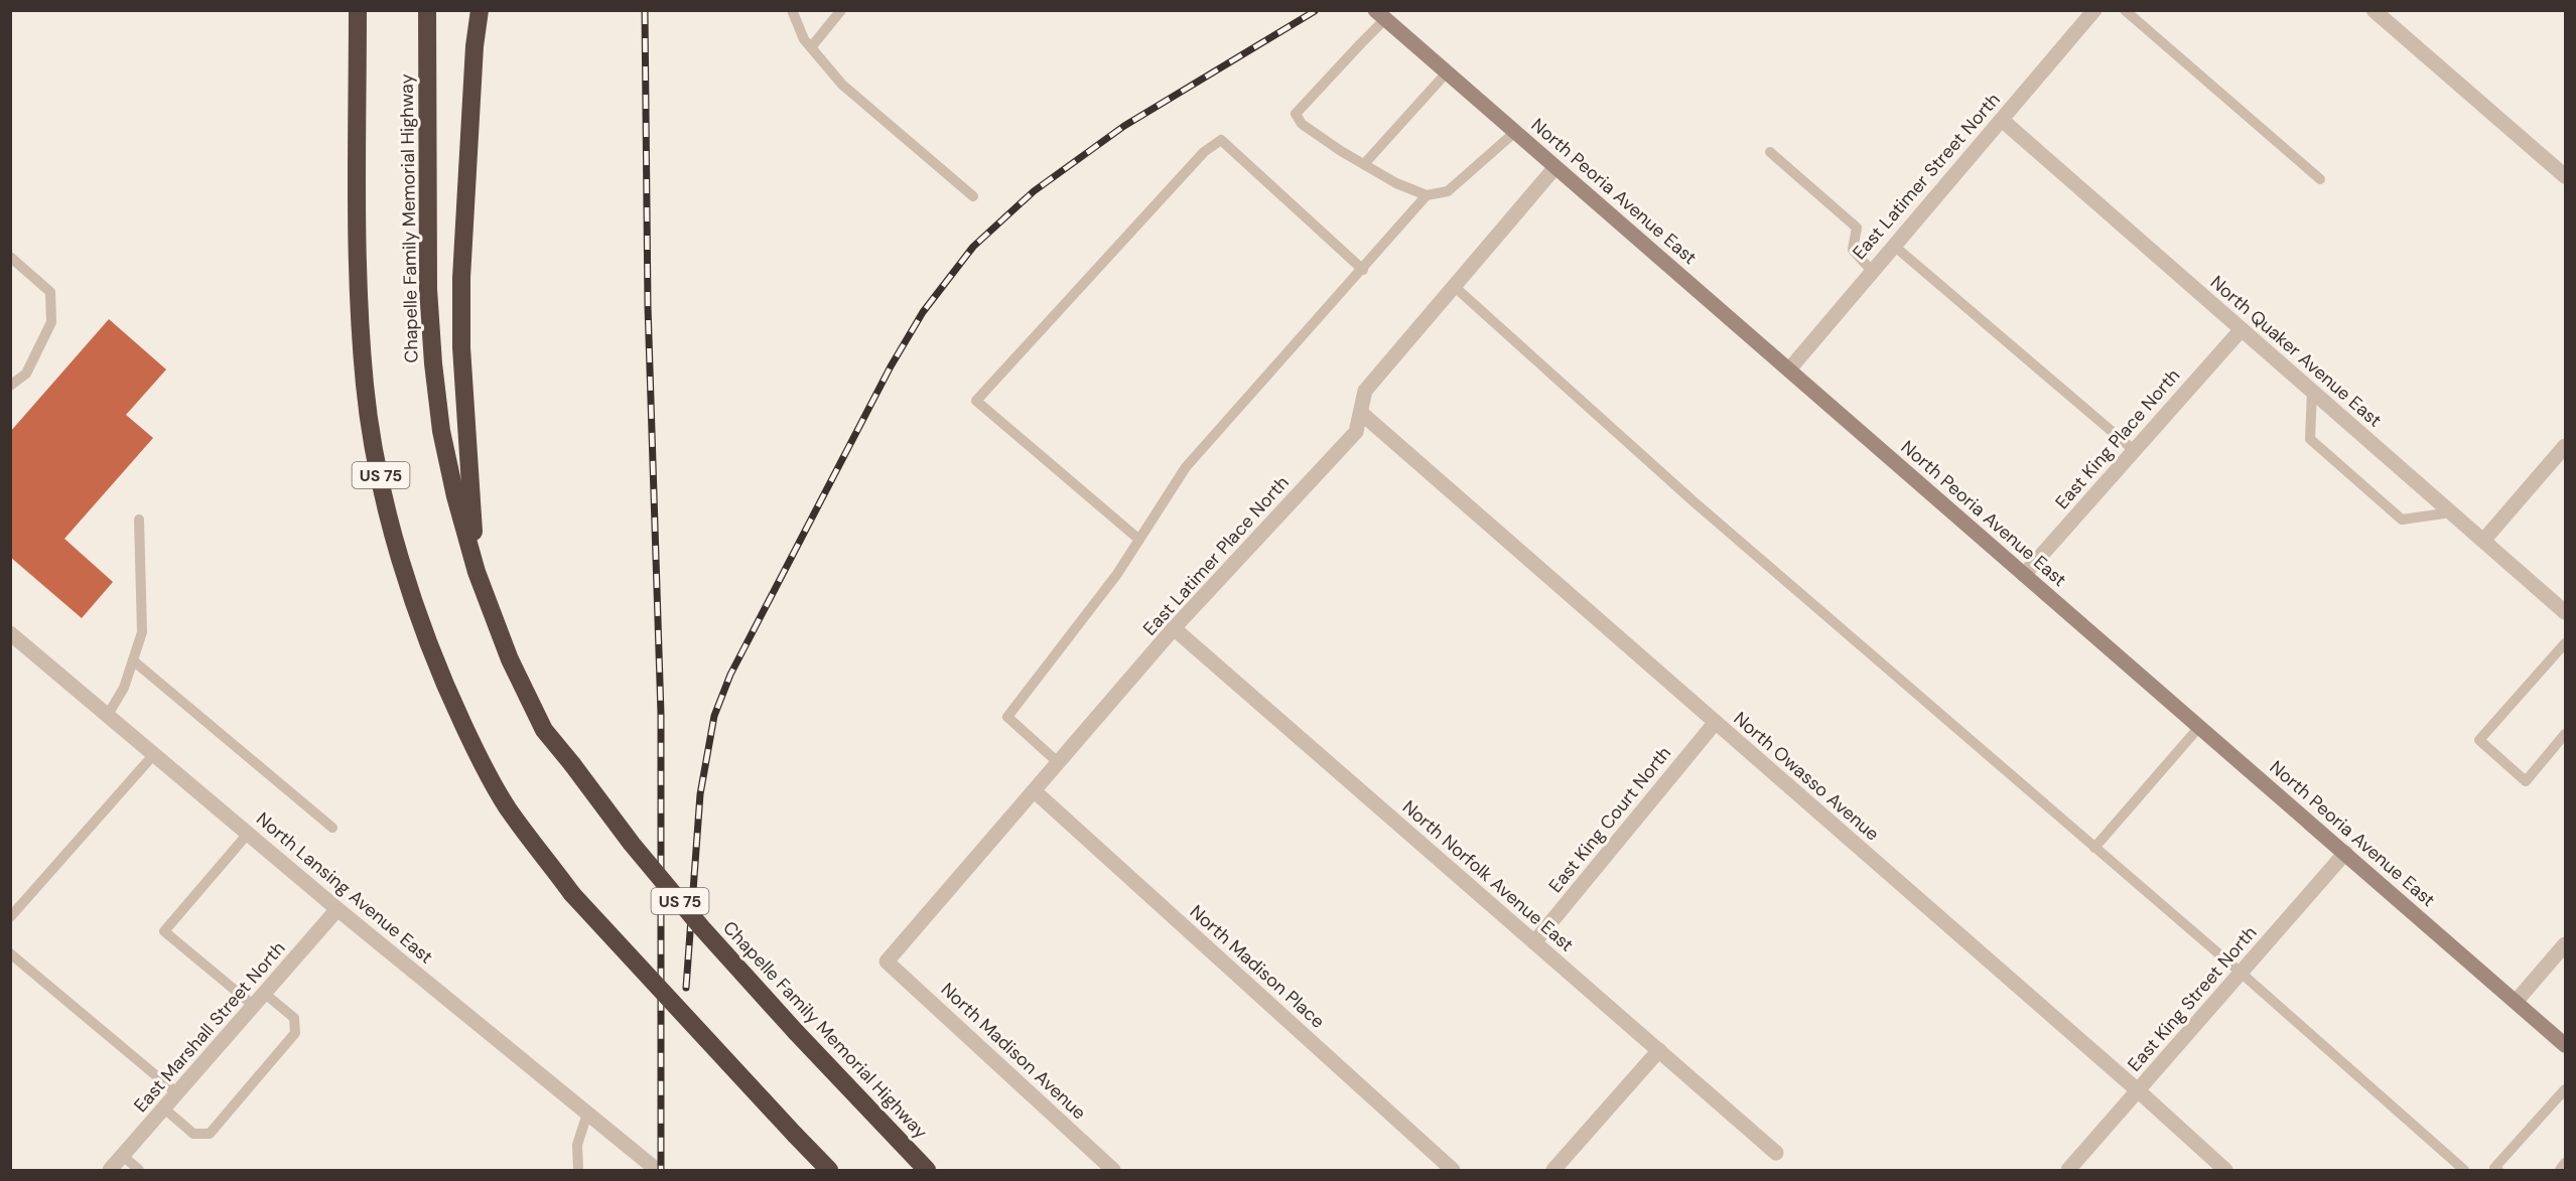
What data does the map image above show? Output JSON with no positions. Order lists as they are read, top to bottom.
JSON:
{
  "streets": {
    "highway": ["Chapelle Family Memorial Highway", "US 75"],
    "main road": ["North Peoria Avenue East"],
    "street": [
      "East Latimer Street North",
      "North Quaker Avenue East",
      "East King Place North",
      "East Latimer Place North",
      "North Owasso Avenue",
      "East King Court North",
      "North Norfolk Avenue East",
      "North Lansing Avenue East",
      "North Madison Place",
      "East King Street North",
      "East Marshall Street North",
      "North Madison Avenue"
    ]
  },
  "crossings": [
    ["East Latimer Street North", "North Peoria Avenue East"],
    ["East Latimer Street North", "North Quaker Avenue East"],
    ["North Peoria Avenue East", "East King Place North"],
    ["North Peoria Avenue East", "East Latimer Place North"],
    ["North Peoria Avenue East", "East King Street North"],
    ["North Quaker Avenue East", "East King Place North"],
    ["East Latimer Place North", "North Owasso Avenue"],
    ["East Latimer Place North", "North Norfolk Avenue East"],
    ["East Latimer Place North", "North Madison Place"],
    ["East Latimer Place North", "North Madison Avenue"],
    ["North Owasso Avenue", "East King Court North"],
    ["North Owasso Avenue", "East King Street North"],
    ["East King Court North", "North Norfolk Avenue East"],
    ["North Lansing Avenue East", "East Marshall Street North"]
  ]
}
